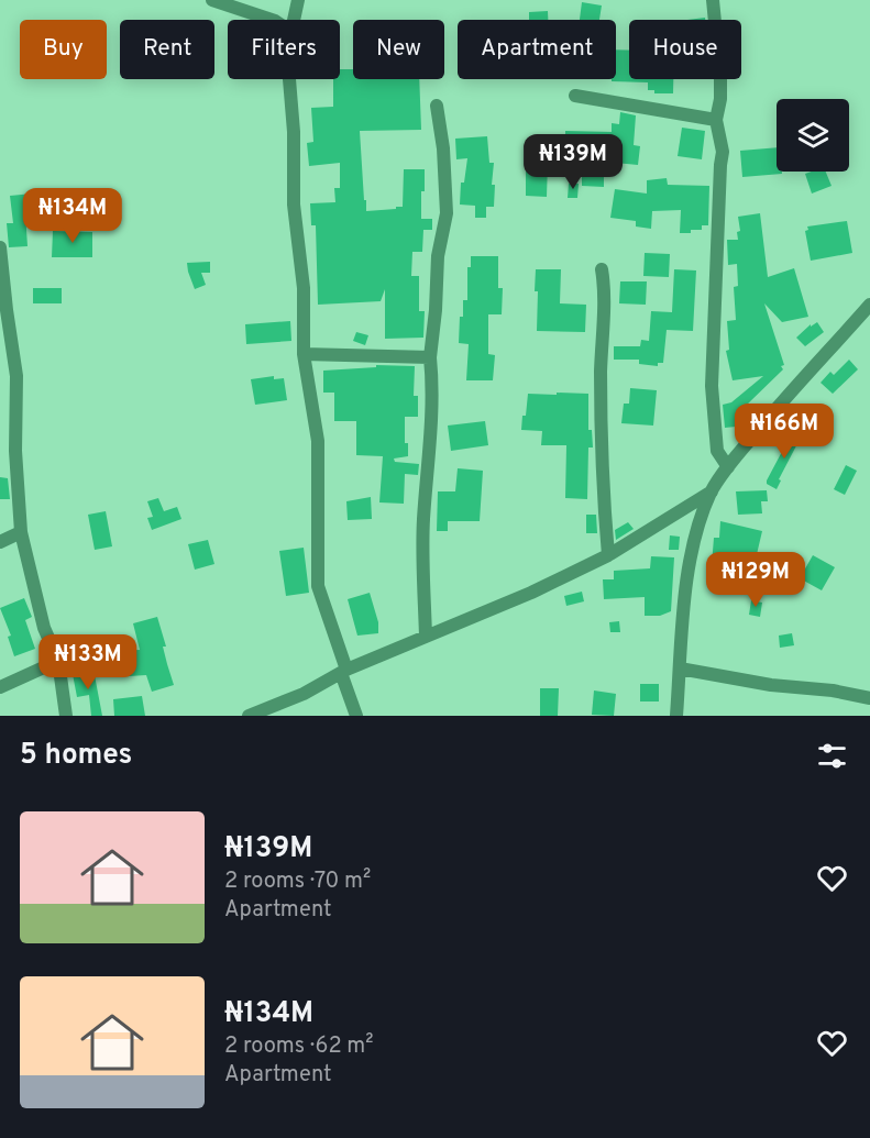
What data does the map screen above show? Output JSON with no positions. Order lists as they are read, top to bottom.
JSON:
{
  "page": {
    "chip": [
      "Buy",
      "Rent",
      "Filters",
      "New",
      "Apartment",
      "House"
    ],
    "price": [
      "₦139M",
      "₦134M",
      "₦166M",
      "₦129M",
      "₦133M"
    ],
    "heading": "5 homes",
    "list": [
      {
        "name": "₦139M",
        "note": "2 rooms · 70 m² · Apartment"
      },
      {
        "name": "₦134M",
        "note": "2 rooms · 62 m² · Apartment"
      }
    ]
  }
}
